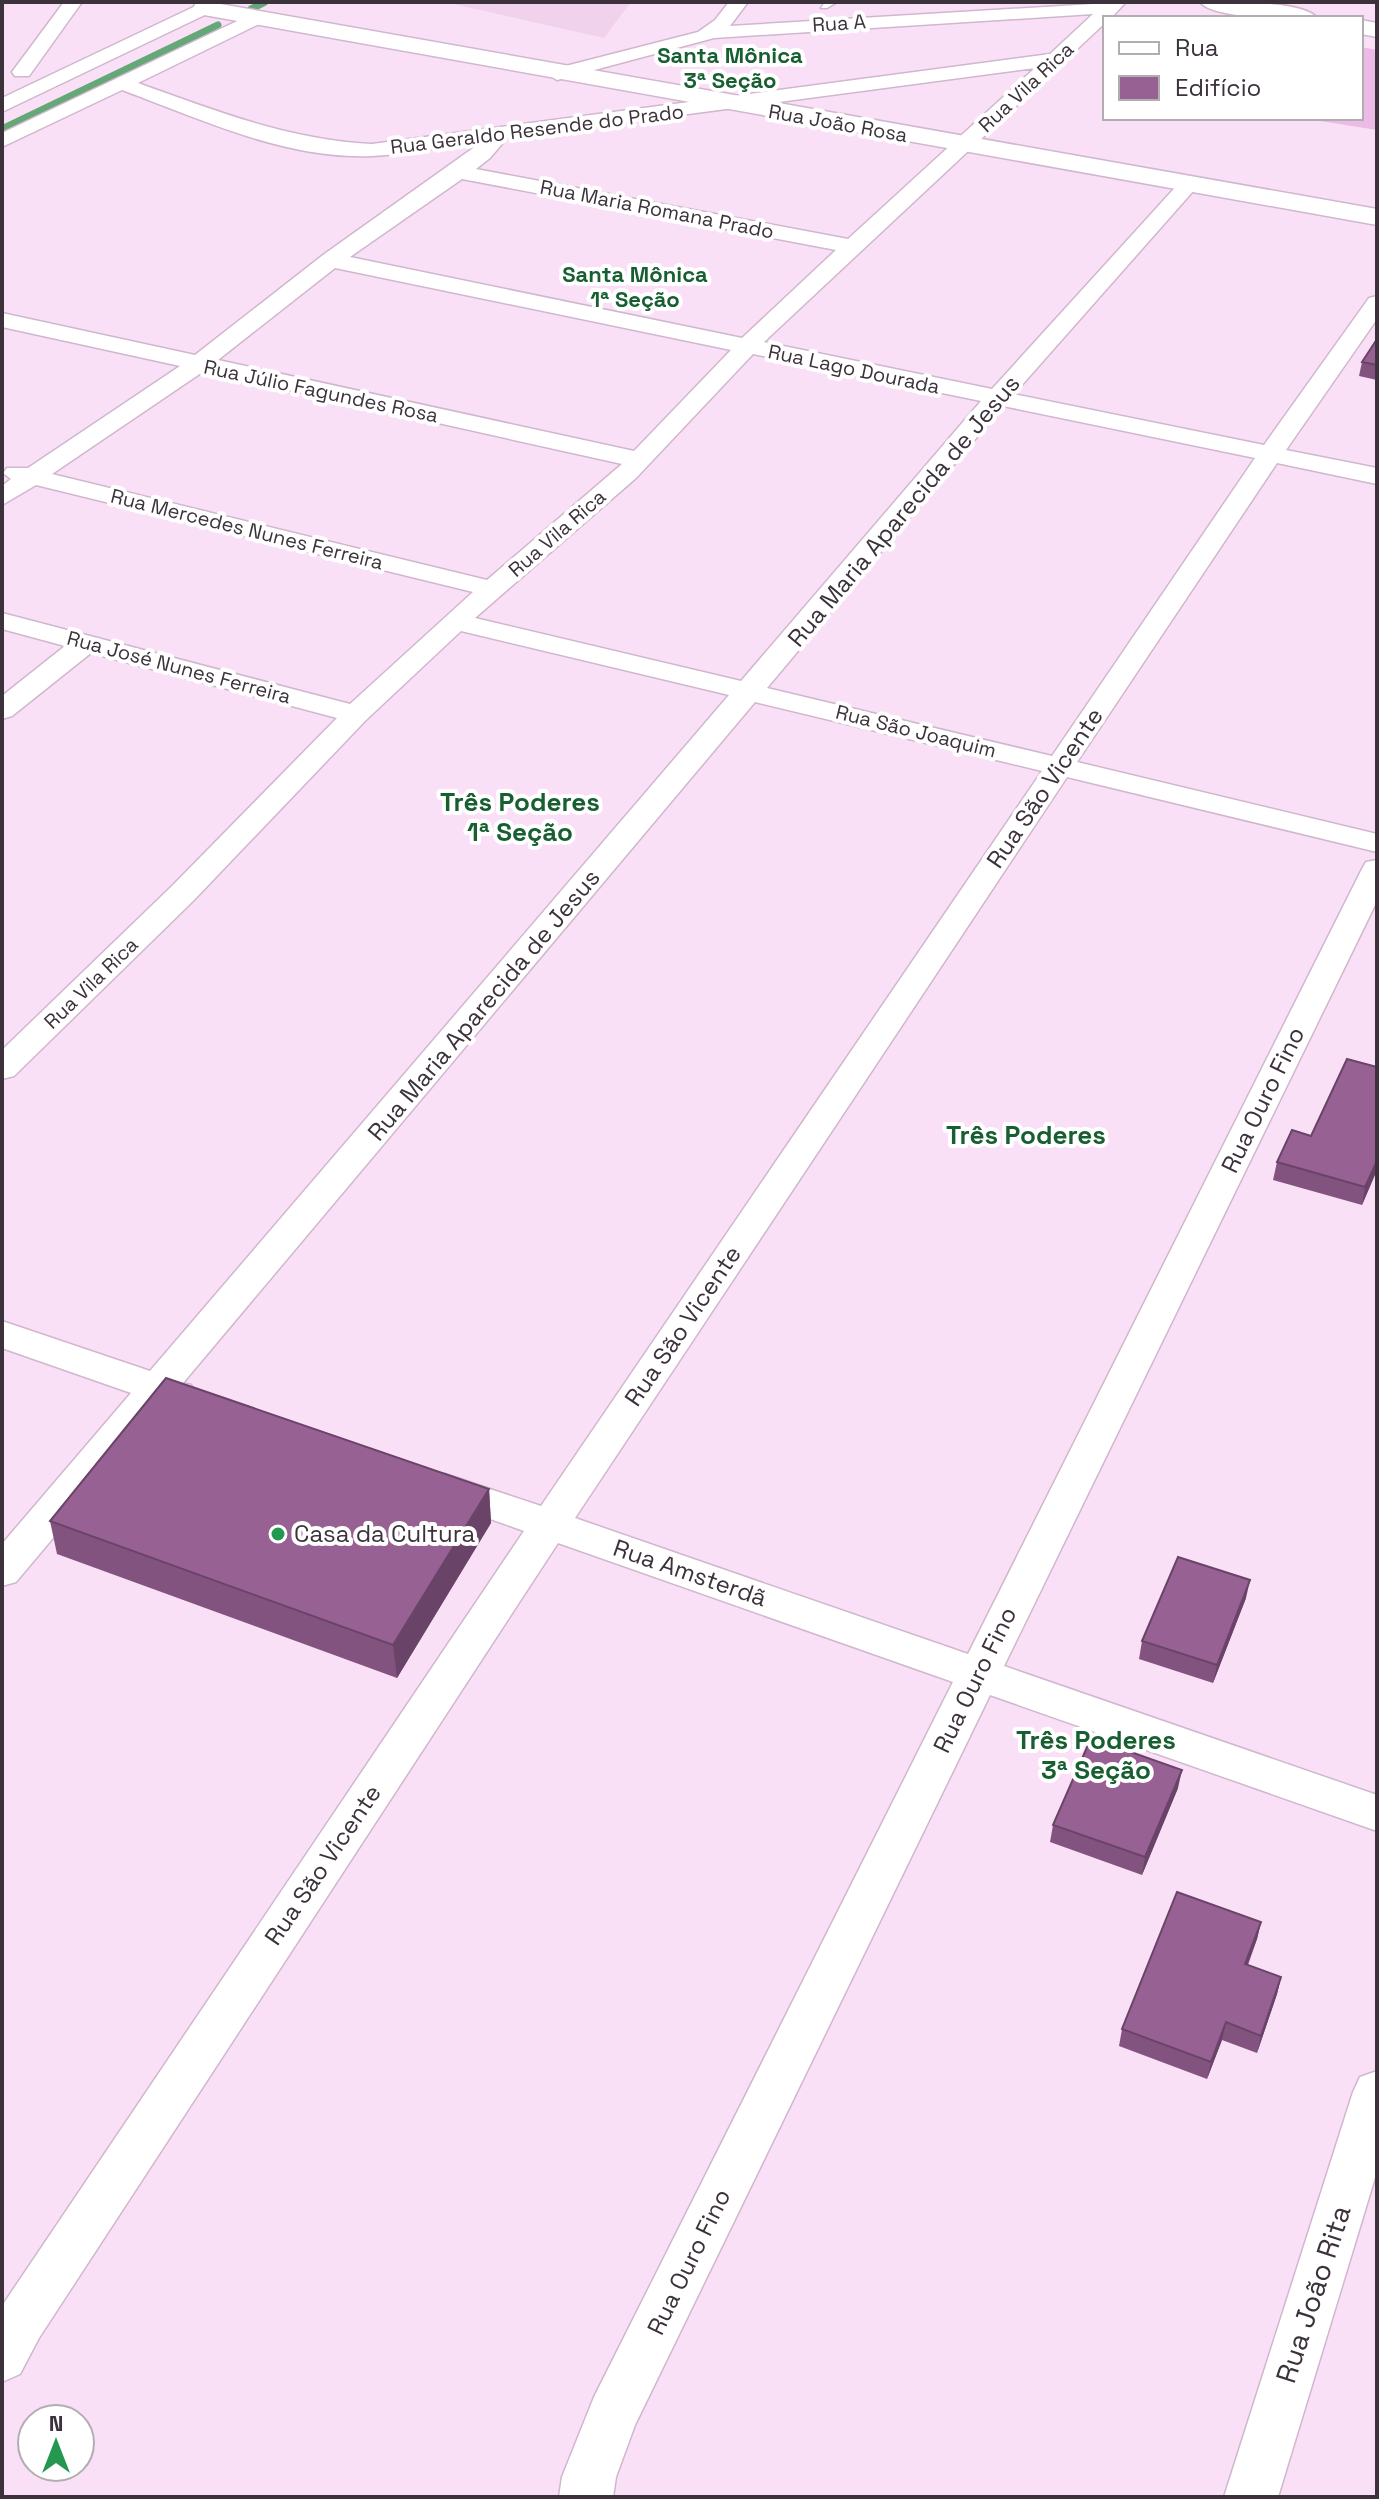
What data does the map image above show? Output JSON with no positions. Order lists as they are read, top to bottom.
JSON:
{
  "streets": {
    "main road": ["Rua João Rosa"],
    "street": [
      "Rua A",
      "Rua Vila Rica",
      "Rua Geraldo Resende do Prado",
      "Rua Maria Romana Prado",
      "Rua Lago Dourada",
      "Rua Júlio Fagundes Rosa",
      "Rua Maria Aparecida de Jesus",
      "Rua Mercedes Nunes Ferreira",
      "Rua José Nunes Ferreira",
      "Rua São Joaquim",
      "Rua São Vicente",
      "Rua Ouro Fino",
      "Rua Amsterdã",
      "Rua João Rita"
    ]
  },
  "crossings": [
    ["Rua A", "Rua Vila Rica"],
    ["Rua A", "Rua João Rosa"],
    ["Rua Vila Rica", "Rua João Rosa"],
    ["Rua Vila Rica", "Rua Geraldo Resende do Prado"],
    ["Rua Vila Rica", "Rua Maria Romana Prado"],
    ["Rua Vila Rica", "Rua Lago Dourada"],
    ["Rua Vila Rica", "Rua Júlio Fagundes Rosa"],
    ["Rua Vila Rica", "Rua Mercedes Nunes Ferreira"],
    ["Rua Vila Rica", "Rua José Nunes Ferreira"],
    ["Rua Vila Rica", "Rua São Joaquim"],
    ["Rua João Rosa", "Rua Geraldo Resende do Prado"],
    ["Rua João Rosa", "Rua Maria Aparecida de Jesus"],
    ["Rua Lago Dourada", "Rua Maria Aparecida de Jesus"],
    ["Rua Lago Dourada", "Rua São Vicente"],
    ["Rua Maria Aparecida de Jesus", "Rua São Joaquim"],
    ["Rua São Joaquim", "Rua São Vicente"],
    ["Rua São Vicente", "Rua Amsterdã"],
    ["Rua Ouro Fino", "Rua Amsterdã"]
  ],
  "districts": [
    "Santa Mônica 3ª Seção",
    "Santa Mônica 1ª Seção",
    "Três Poderes 1ª Seção",
    "Três Poderes",
    "Três Poderes 3ª Seção"
  ],
  "places": ["Casa da Cultura"],
  "legend": ["Rua", "Edifício"],
  "north": "top"
}
